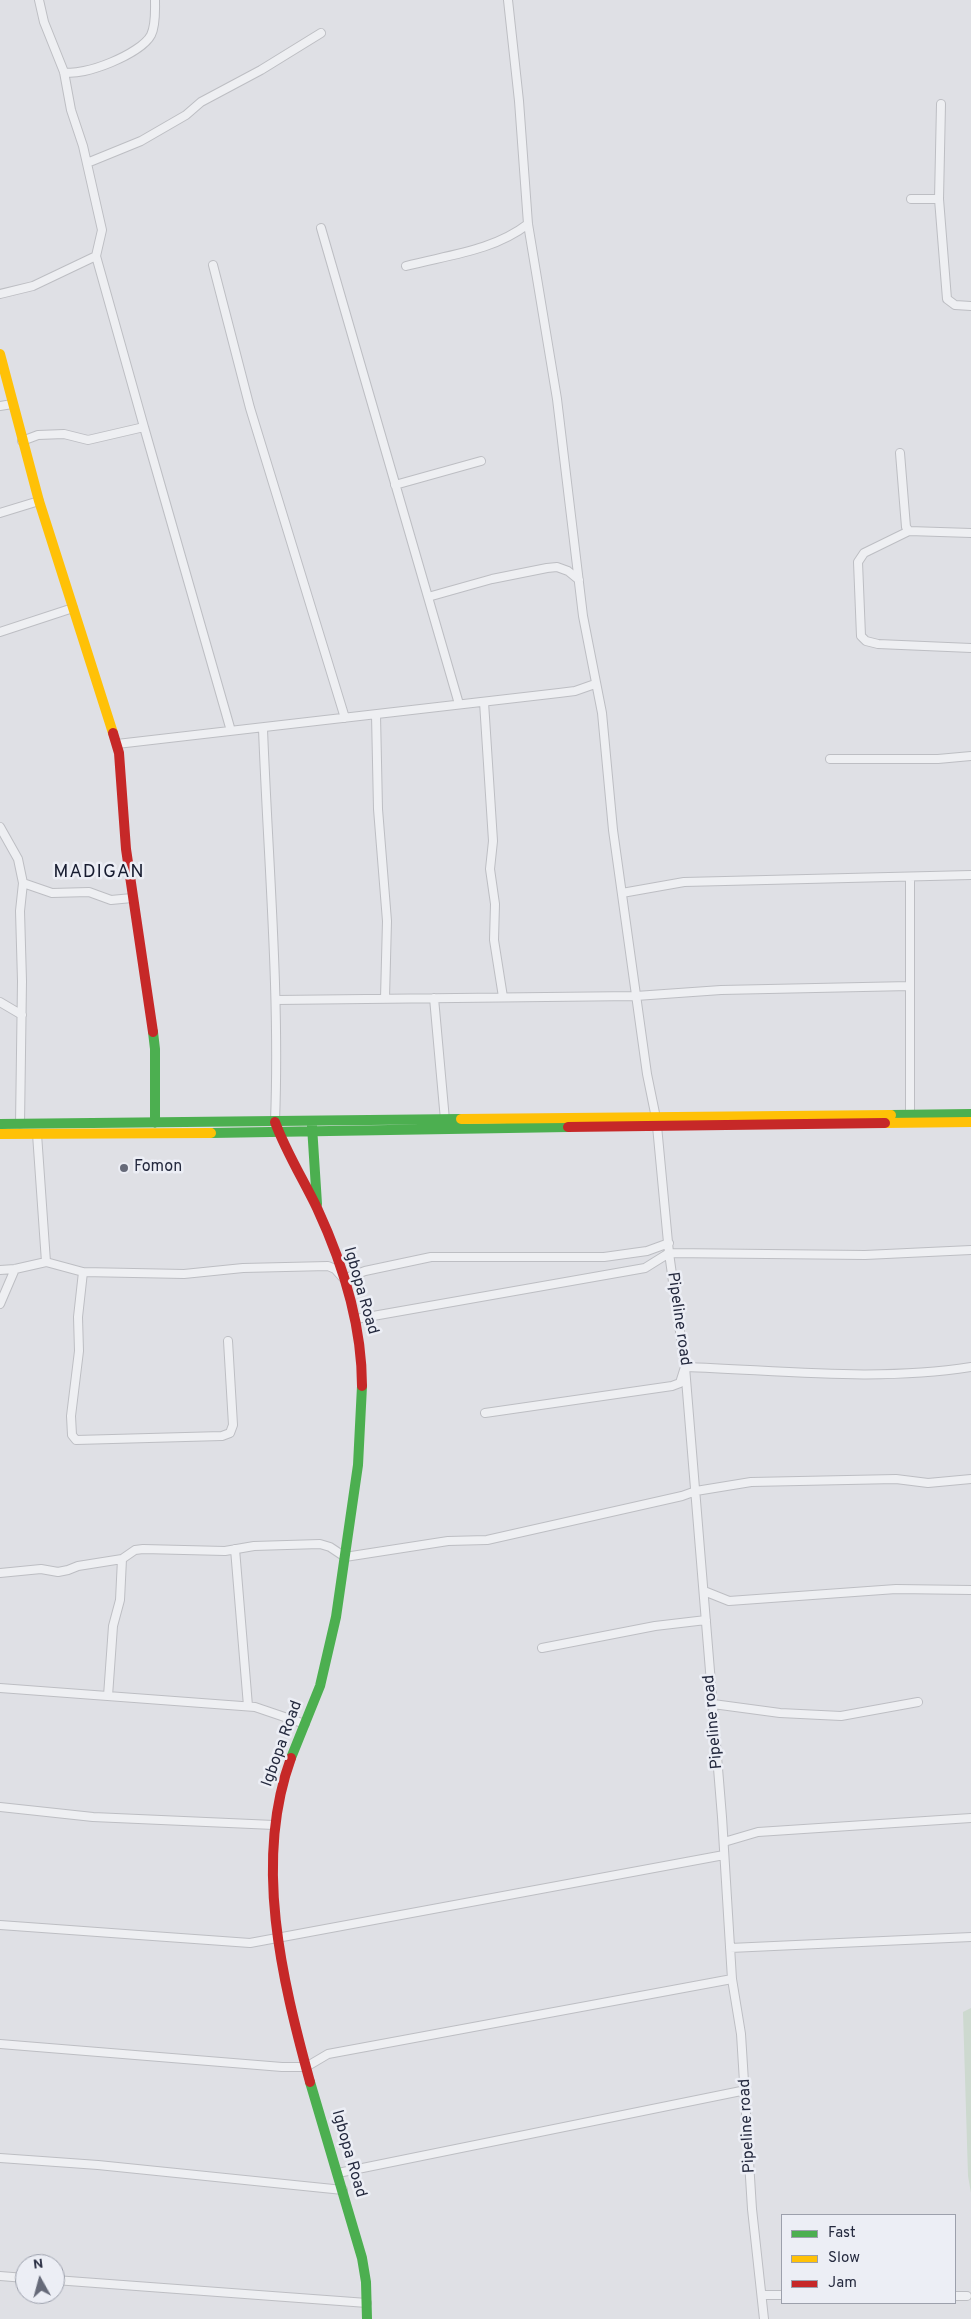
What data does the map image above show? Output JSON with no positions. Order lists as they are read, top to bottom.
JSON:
{
  "streets": {
    "street": ["Igbopa Road", "Pipeline road"]
  },
  "districts": ["MADIGAN"],
  "places": ["Fomon"],
  "legend": ["Fast", "Slow", "Jam"],
  "north": "top"
}
